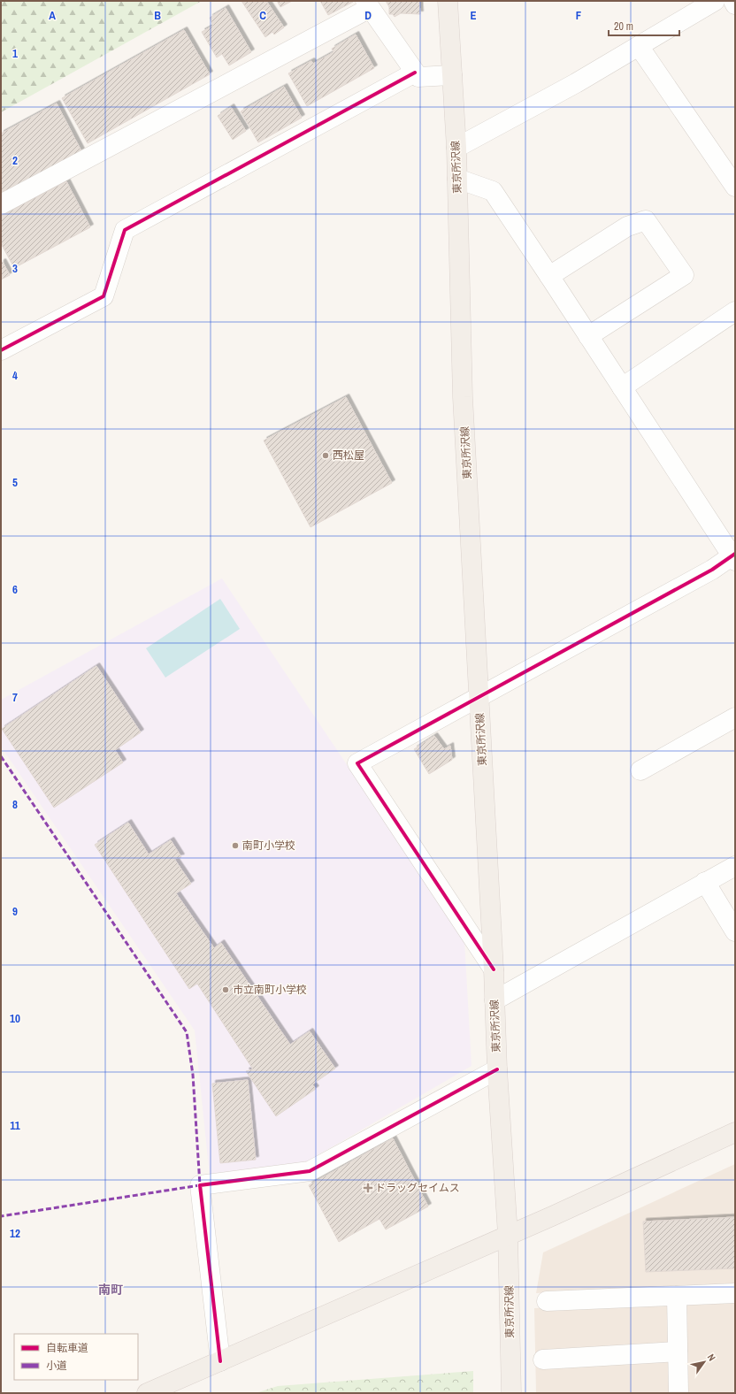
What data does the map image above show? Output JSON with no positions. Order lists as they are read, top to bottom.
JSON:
{
  "streets": {
    "main road": ["東京所沢線"]
  },
  "districts": ["南町"],
  "places": {
    "other": ["西松屋", "南町小学校", "市立南町小学校"],
    "health": ["ドラッグセイムス"]
  },
  "legend": ["自転車道", "小道"],
  "scale_bar": "20 m",
  "north": "top right",
  "grid": {
    "columns": [
      "A",
      "B",
      "C",
      "D",
      "E",
      "F"
    ],
    "rows": [
      "1",
      "2",
      "3",
      "4",
      "5",
      "6",
      "7",
      "8",
      "9",
      "10",
      "11",
      "12"
    ]
  }
}
